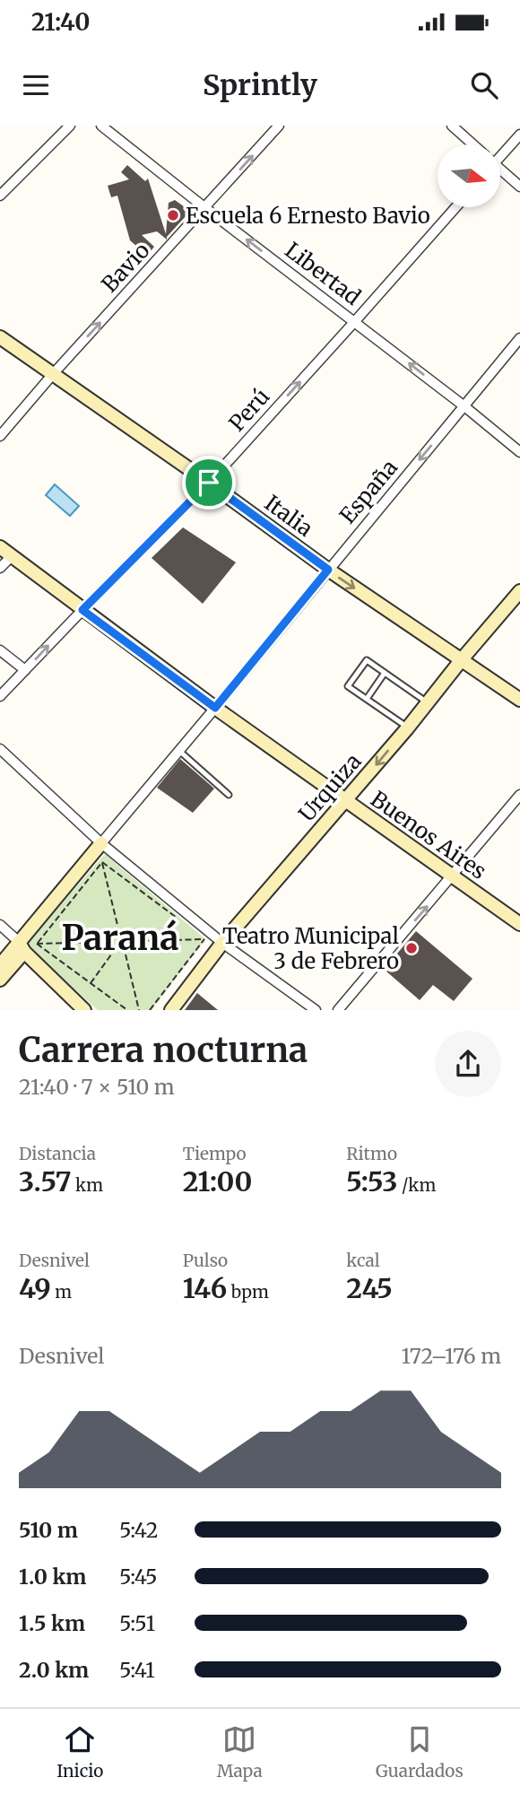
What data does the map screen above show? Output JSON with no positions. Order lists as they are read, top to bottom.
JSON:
{
  "streets": {
    "street": [
      "Bavio",
      "Libertad",
      "Perú",
      "España",
      "Italia",
      "Urquiza",
      "Buenos Aires"
    ]
  },
  "crossings": [
    ["Bavio", "Libertad"],
    ["Bavio", "Italia"],
    ["Libertad", "Perú"],
    ["Libertad", "España"],
    ["Perú", "Italia"],
    ["Perú", "Buenos Aires"],
    ["España", "Italia"],
    ["España", "Buenos Aires"],
    ["Italia", "Urquiza"],
    ["Urquiza", "Buenos Aires"]
  ],
  "one_way": ["Bavio", "Libertad", "Perú"],
  "districts": ["Paraná"],
  "places": ["Escuela 6 Ernesto Bavio", "Teatro Municipal 3 de Febrero"],
  "north": "right",
  "page": {
    "status": "21:40",
    "header": "Sprintly",
    "heading": ["Carrera nocturna", "21:40 · 7 × 510 m"],
    "stats": [
      ["Distancia", "3.57 km"],
      ["Tiempo", "21:00"],
      ["Ritmo", "5:53 /km"],
      ["Desnivel", "49 m"],
      ["Pulso", "146 bpm"],
      ["kcal", "245"]
    ],
    "chart": ["Desnivel", "172–176 m"],
    "list": [
      {
        "name": "510 m",
        "note": "5:42"
      },
      {
        "name": "1.0 km",
        "note": "5:45"
      },
      {
        "name": "1.5 km",
        "note": "5:51"
      },
      {
        "name": "2.0 km",
        "note": "5:41"
      }
    ],
    "tabs": ["Inicio", "Mapa", "Guardados"]
  }
}
